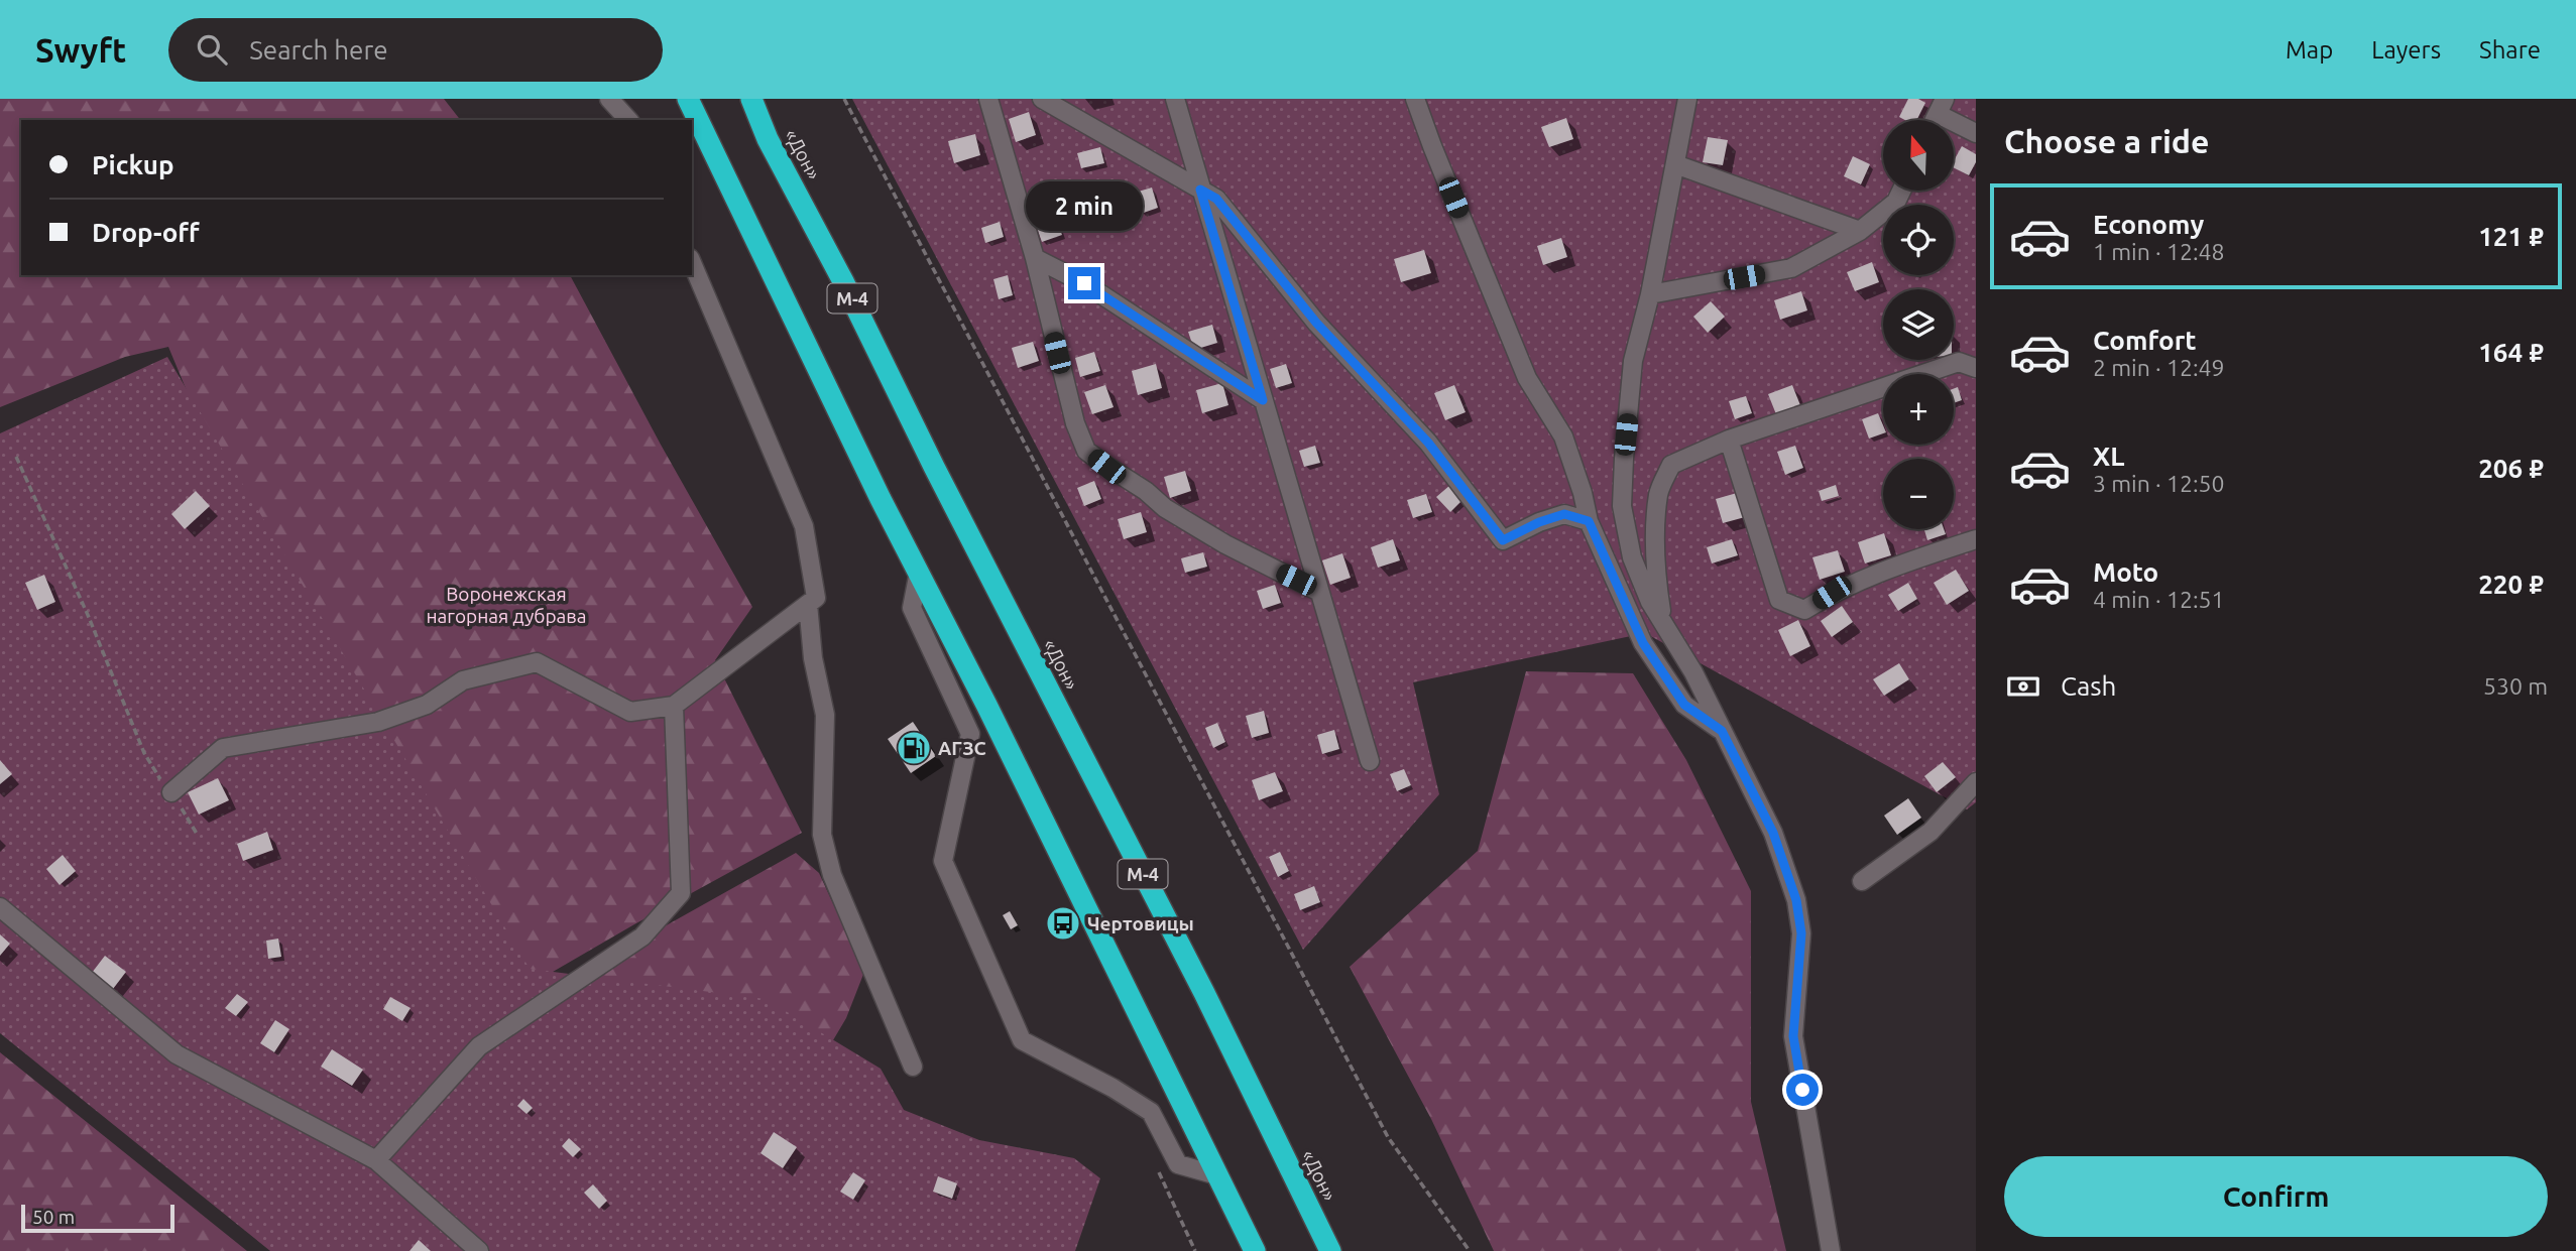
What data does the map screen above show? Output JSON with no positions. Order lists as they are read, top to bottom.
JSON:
{
  "streets": {
    "highway": ["«Дон»", "М-4"]
  },
  "parks": ["Воронежская нагорная дубрава"],
  "places": {
    "fuel station": ["АГЗС"],
    "bus stop": ["Чертовицы"]
  },
  "scale_bar": "50 m",
  "north": "top",
  "page": {
    "header": "Swyft",
    "search": "Search here",
    "nav": ["Map", "Layers", "Share"],
    "heading": "Choose a ride",
    "map_buttons": ["+", "−"],
    "banner": ["Pickup", "Drop-off"],
    "bubble": "2 min",
    "list": [
      {
        "name": "Economy",
        "note": "1 min · 12:48",
        "value": "121 ₽"
      },
      {
        "name": "Comfort",
        "note": "2 min · 12:49",
        "value": "164 ₽"
      },
      {
        "name": "XL",
        "note": "3 min · 12:50",
        "value": "206 ₽"
      },
      {
        "name": "Moto",
        "note": "4 min · 12:51",
        "value": "220 ₽"
      }
    ],
    "pay": ["Cash", "530 m"],
    "buttons": "Confirm",
    "scale": "50 m"
  }
}
